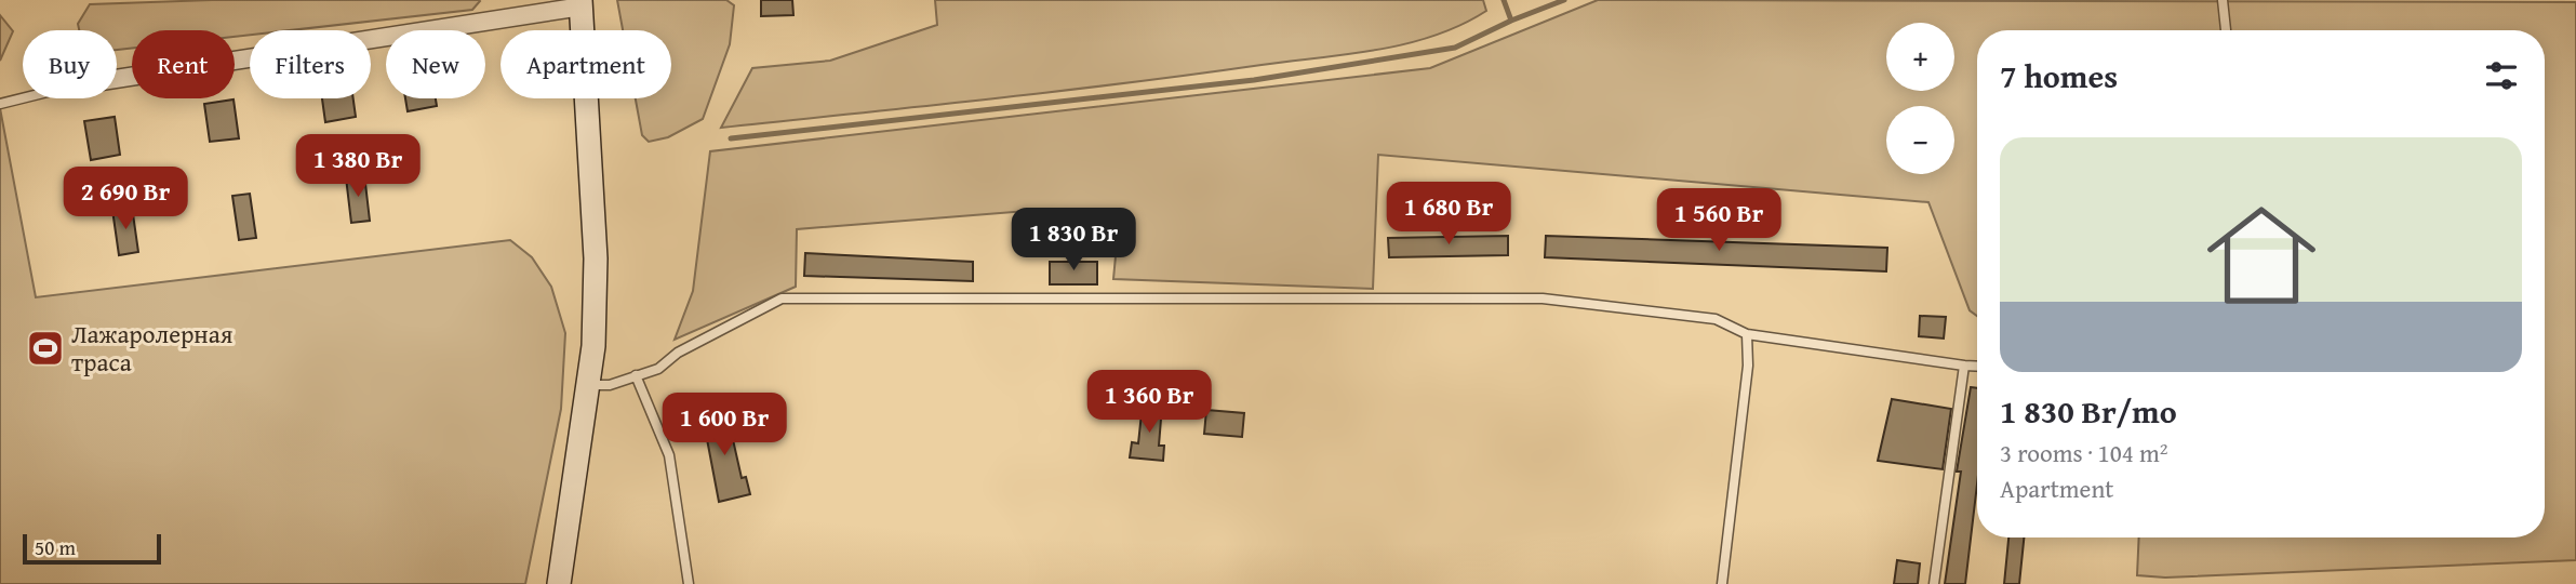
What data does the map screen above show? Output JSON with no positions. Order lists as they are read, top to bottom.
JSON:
{
  "places": {
    "sports": ["Лажаролерная траса"]
  },
  "scale_bar": "50 m",
  "page": {
    "map_buttons": ["+", "−"],
    "chip": [
      "Buy",
      "Rent",
      "Filters",
      "New",
      "Apartment"
    ],
    "heading": "7 homes",
    "list": [
      {
        "name": "1 830 Br/mo",
        "note": "3 rooms · 104 m² · Apartment"
      }
    ],
    "price": [
      "1 380 Br",
      "2 690 Br",
      "1 680 Br",
      "1 560 Br",
      "1 830 Br",
      "1 360 Br",
      "1 600 Br"
    ],
    "scale": "50 m"
  }
}
